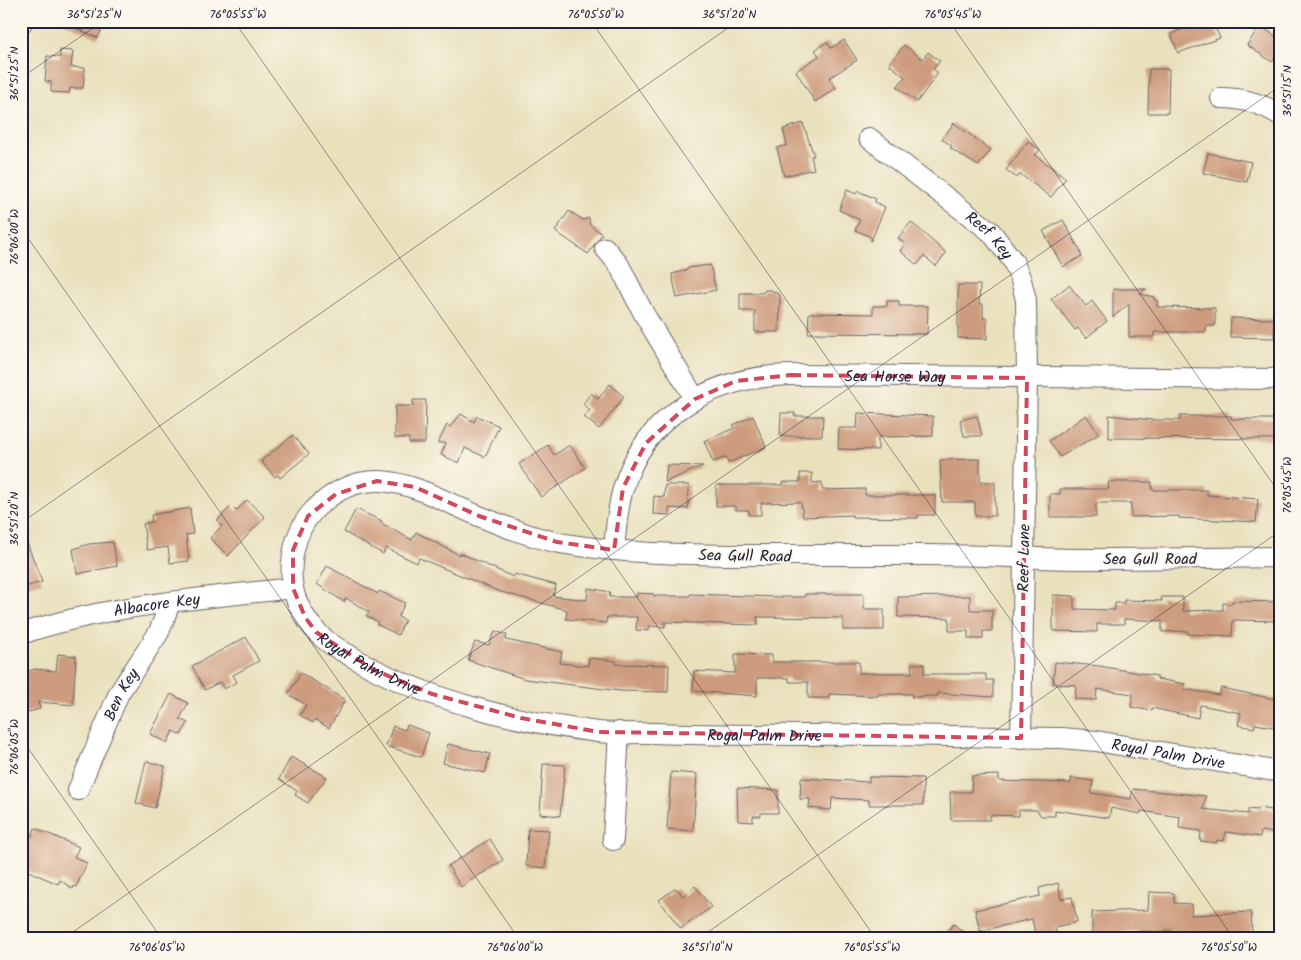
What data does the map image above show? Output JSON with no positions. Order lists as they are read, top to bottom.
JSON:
{
  "streets": {
    "street": [
      "Reef Key",
      "Sea Horse Way",
      "Sea Gull Road",
      "Reef Lane",
      "Albacore Key",
      "Royal Palm Drive",
      "Ben Key"
    ]
  },
  "crossings": [
    ["Reef Key", "Sea Horse Way"],
    ["Reef Key", "Reef Lane"],
    ["Sea Horse Way", "Sea Gull Road"],
    ["Sea Horse Way", "Reef Lane"],
    ["Sea Gull Road", "Reef Lane"],
    ["Sea Gull Road", "Albacore Key"],
    ["Sea Gull Road", "Royal Palm Drive"],
    ["Reef Lane", "Royal Palm Drive"],
    ["Albacore Key", "Royal Palm Drive"],
    ["Albacore Key", "Ben Key"]
  ],
  "coordinates": [
    "36°51'25\"N",
    "76°05'55\"W",
    "76°05'50\"W",
    "36°51'20\"N",
    "76°05'45\"W",
    "36°51'15\"N",
    "76°06'00\"W",
    "76°06'05\"W",
    "36°51'10\"N"
  ]
}
